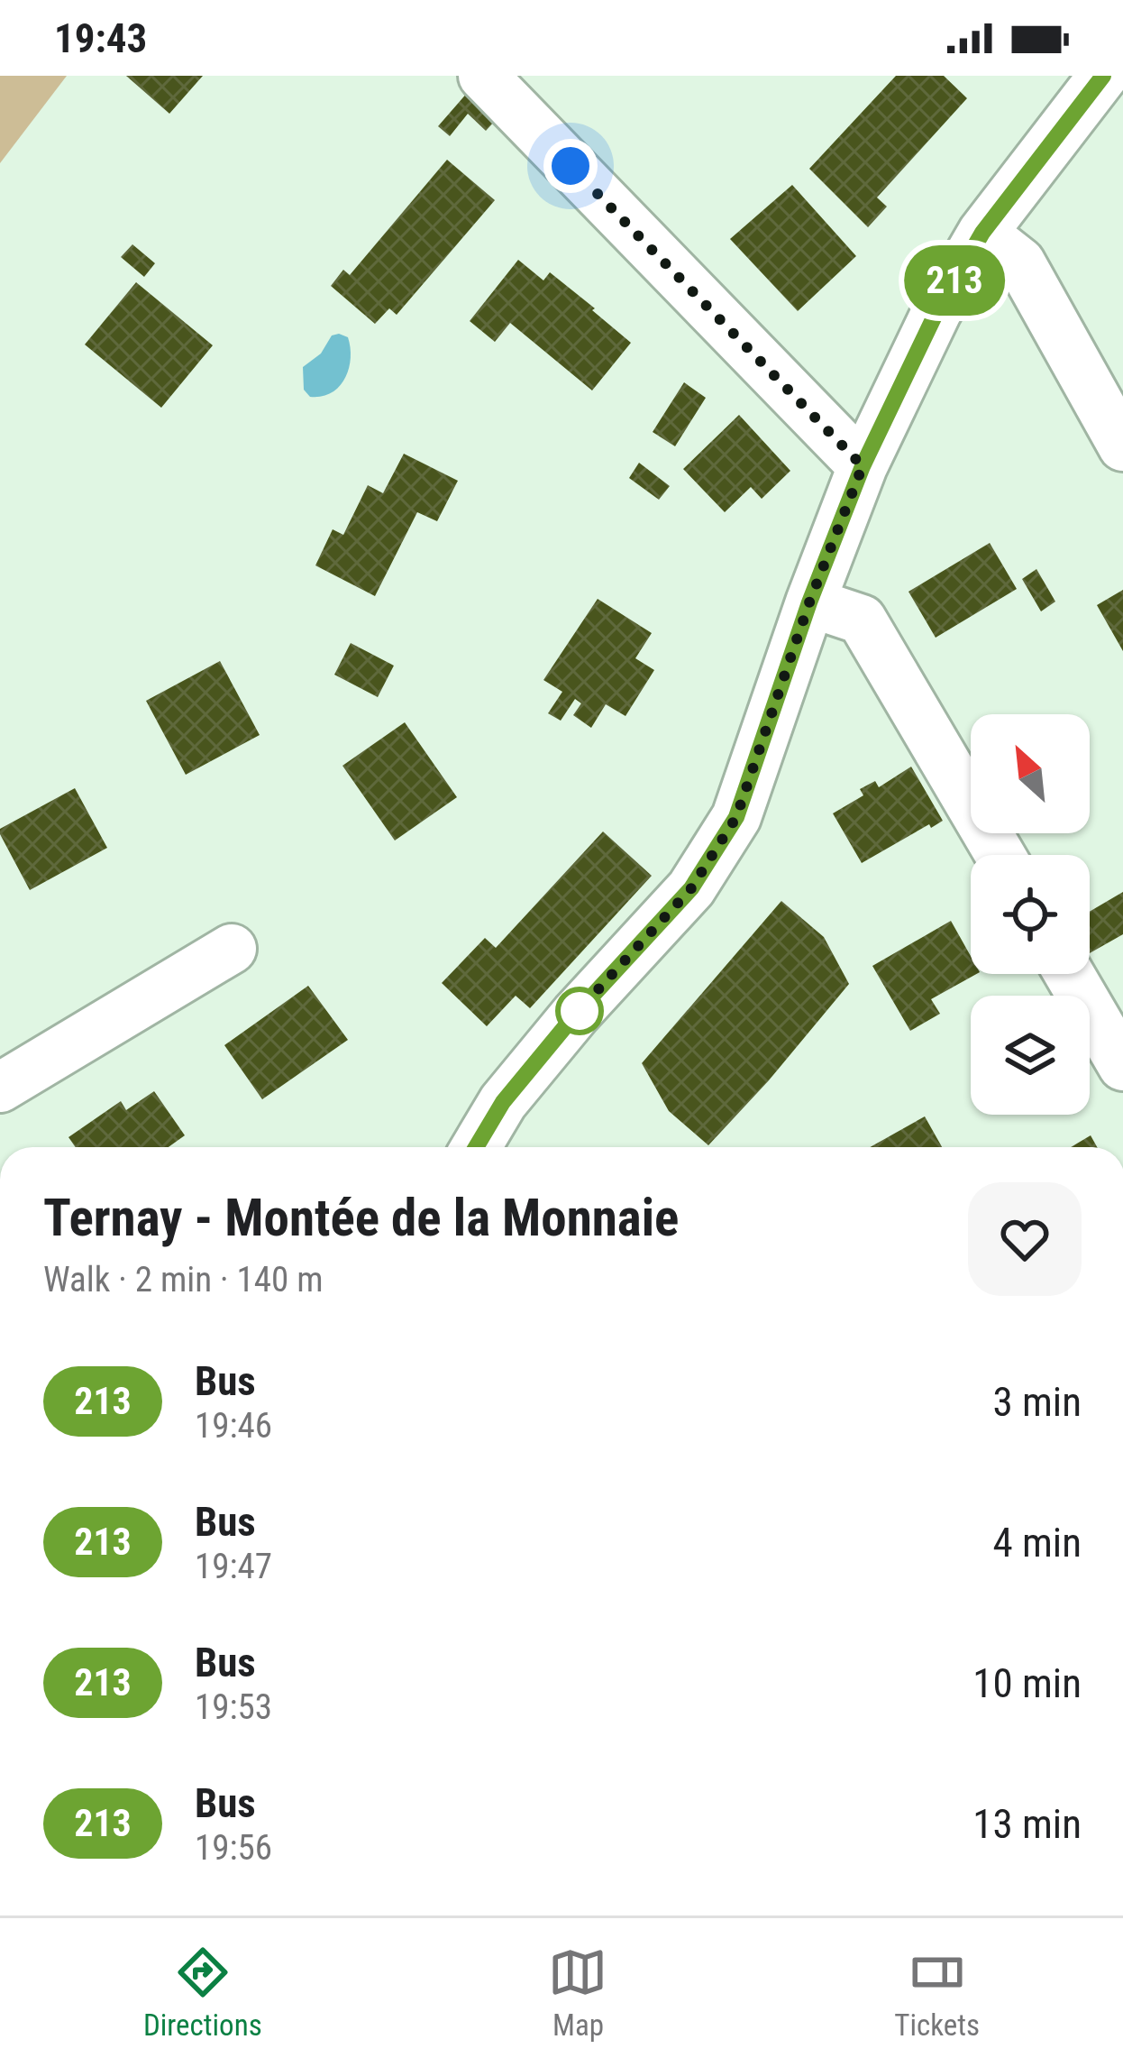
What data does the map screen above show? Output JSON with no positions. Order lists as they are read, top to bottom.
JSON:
{
  "lines": ["bus line 213"],
  "north": "top left",
  "page": {
    "status": "19:43",
    "on_map": "213",
    "heading": ["Ternay - Montée de la Monnaie", "Walk · 2 min · 140 m"],
    "list": [
      {
        "mark": "213",
        "name": "Bus",
        "note": "19:46",
        "value": "3 min"
      },
      {
        "mark": "213",
        "name": "Bus",
        "note": "19:47",
        "value": "4 min"
      },
      {
        "mark": "213",
        "name": "Bus",
        "note": "19:53",
        "value": "10 min"
      },
      {
        "mark": "213",
        "name": "Bus",
        "note": "19:56",
        "value": "13 min"
      }
    ],
    "tabs": ["Directions", "Map", "Tickets"]
  }
}
